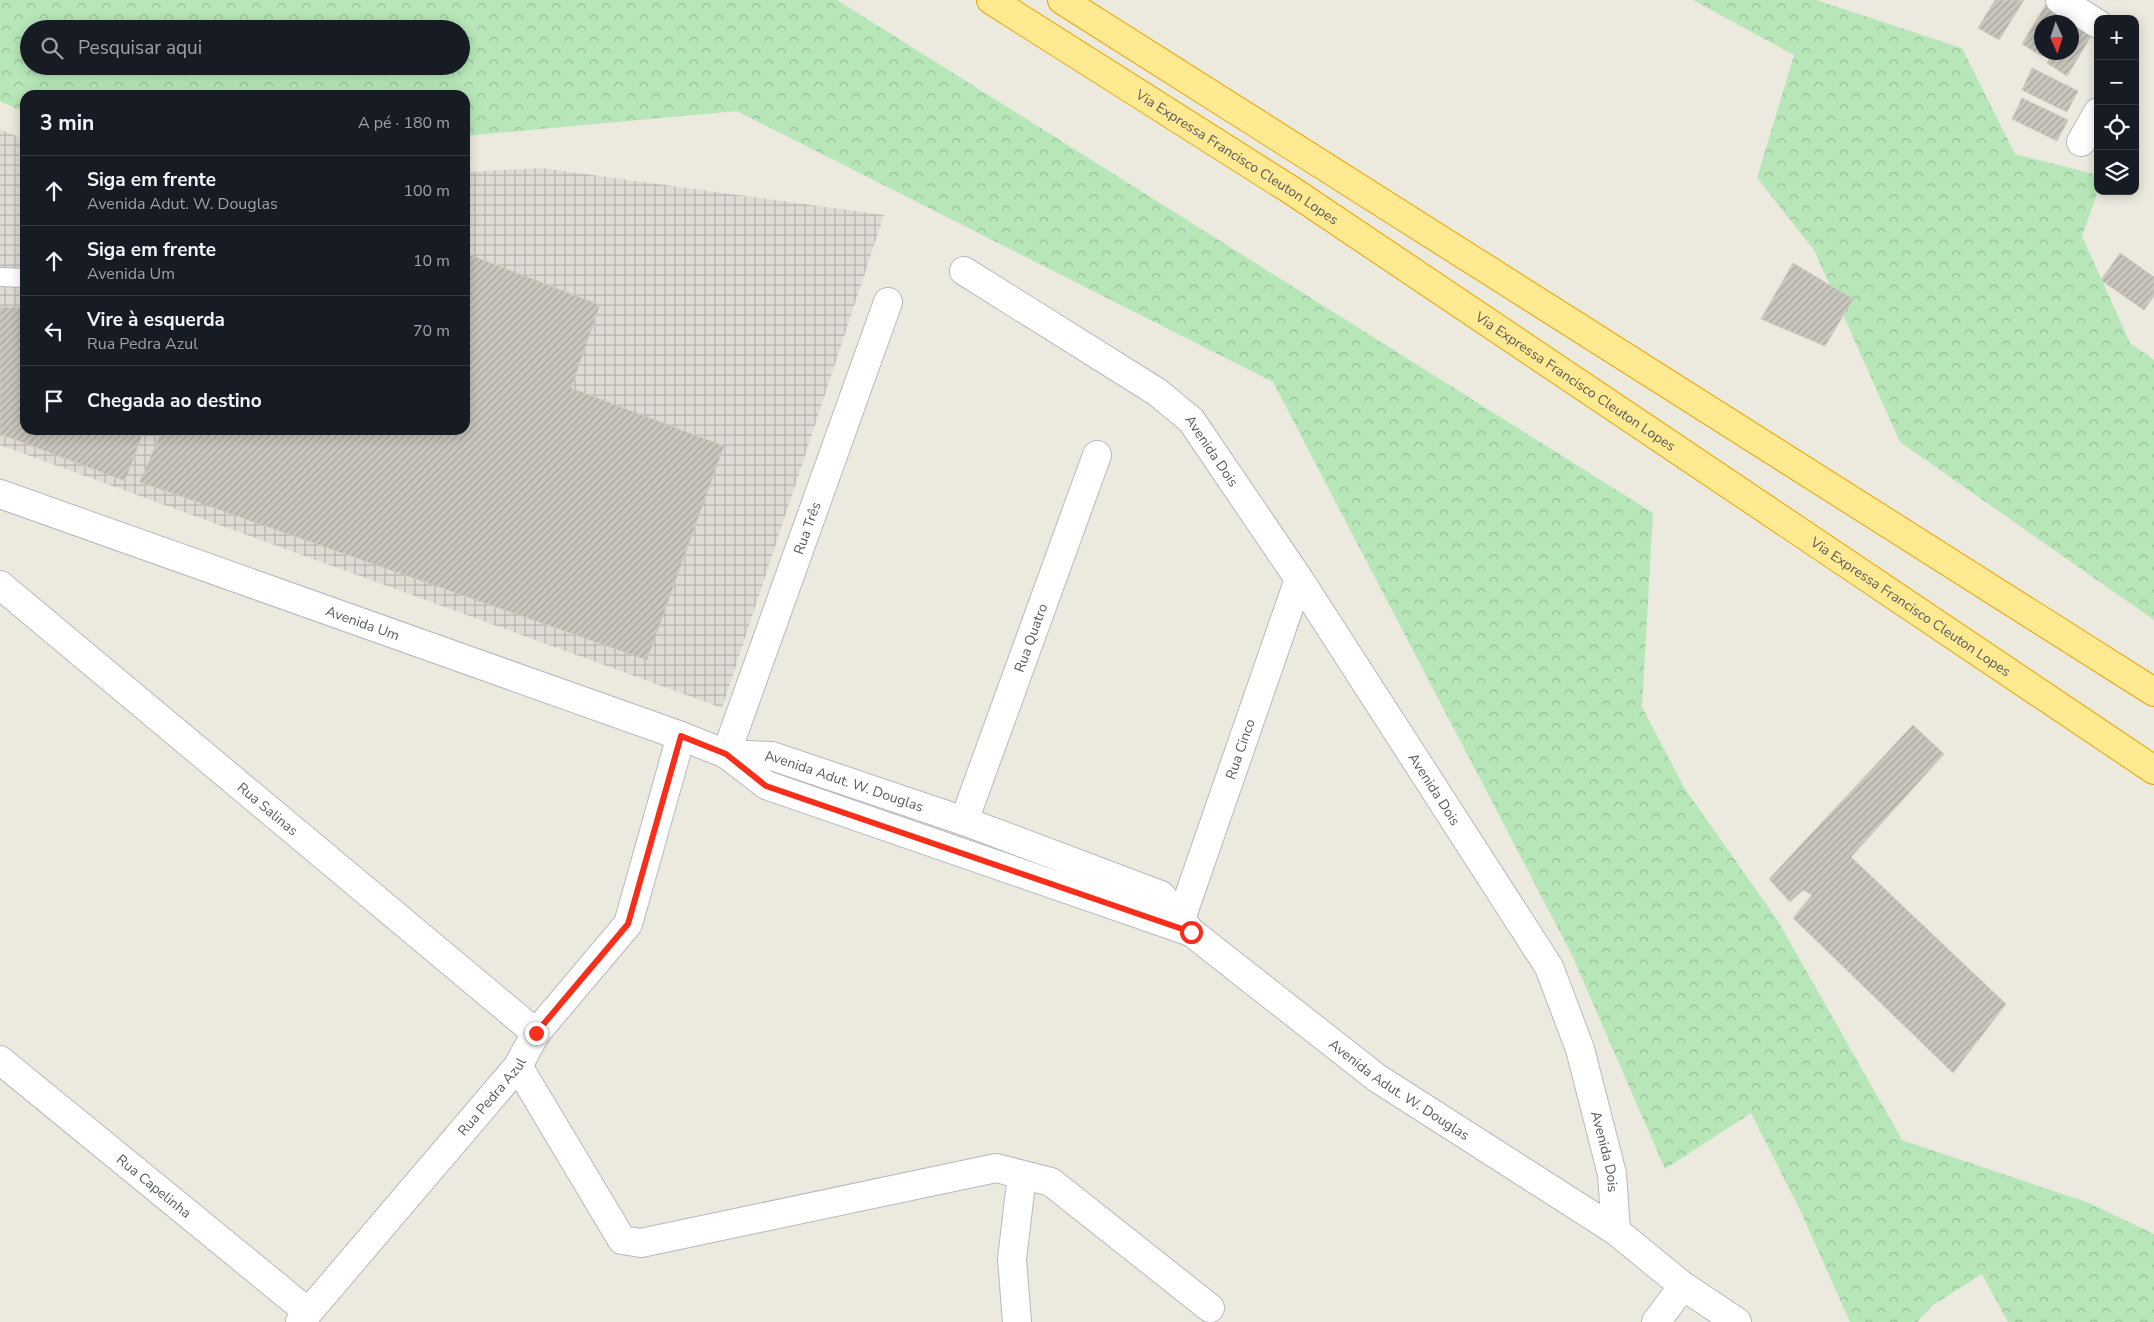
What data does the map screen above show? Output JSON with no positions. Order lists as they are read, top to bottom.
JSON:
{
  "streets": {
    "highway": ["Via Expressa Francisco Cleuton Lopes"],
    "street": [
      "Avenida Dois",
      "Rua Três",
      "Avenida Um",
      "Rua Quatro",
      "Rua Cinco",
      "Avenida Adut. W. Douglas",
      "Rua Salinas",
      "Rua Pedra Azul",
      "Rua Capelinha"
    ]
  },
  "crossings": [
    ["Avenida Dois", "Rua Cinco"],
    ["Avenida Dois", "Avenida Adut. W. Douglas"],
    ["Rua Três", "Avenida Um"],
    ["Rua Três", "Avenida Adut. W. Douglas"],
    ["Avenida Um", "Avenida Adut. W. Douglas"],
    ["Avenida Um", "Rua Pedra Azul"],
    ["Rua Quatro", "Avenida Adut. W. Douglas"],
    ["Rua Cinco", "Avenida Adut. W. Douglas"],
    ["Rua Salinas", "Rua Pedra Azul"],
    ["Rua Pedra Azul", "Rua Capelinha"]
  ],
  "north": "bottom",
  "page": {
    "map_buttons": ["+", "−"],
    "search": "Pesquisar aqui",
    "heading": ["3 min", "A pé · 180 m"],
    "list": [
      ["Siga em frente", "Avenida Adut. W. Douglas", "100 m"],
      ["Siga em frente", "Avenida Um", "10 m"],
      ["Vire à esquerda", "Rua Pedra Azul", "70 m"],
      "Chegada ao destino"
    ]
  }
}
